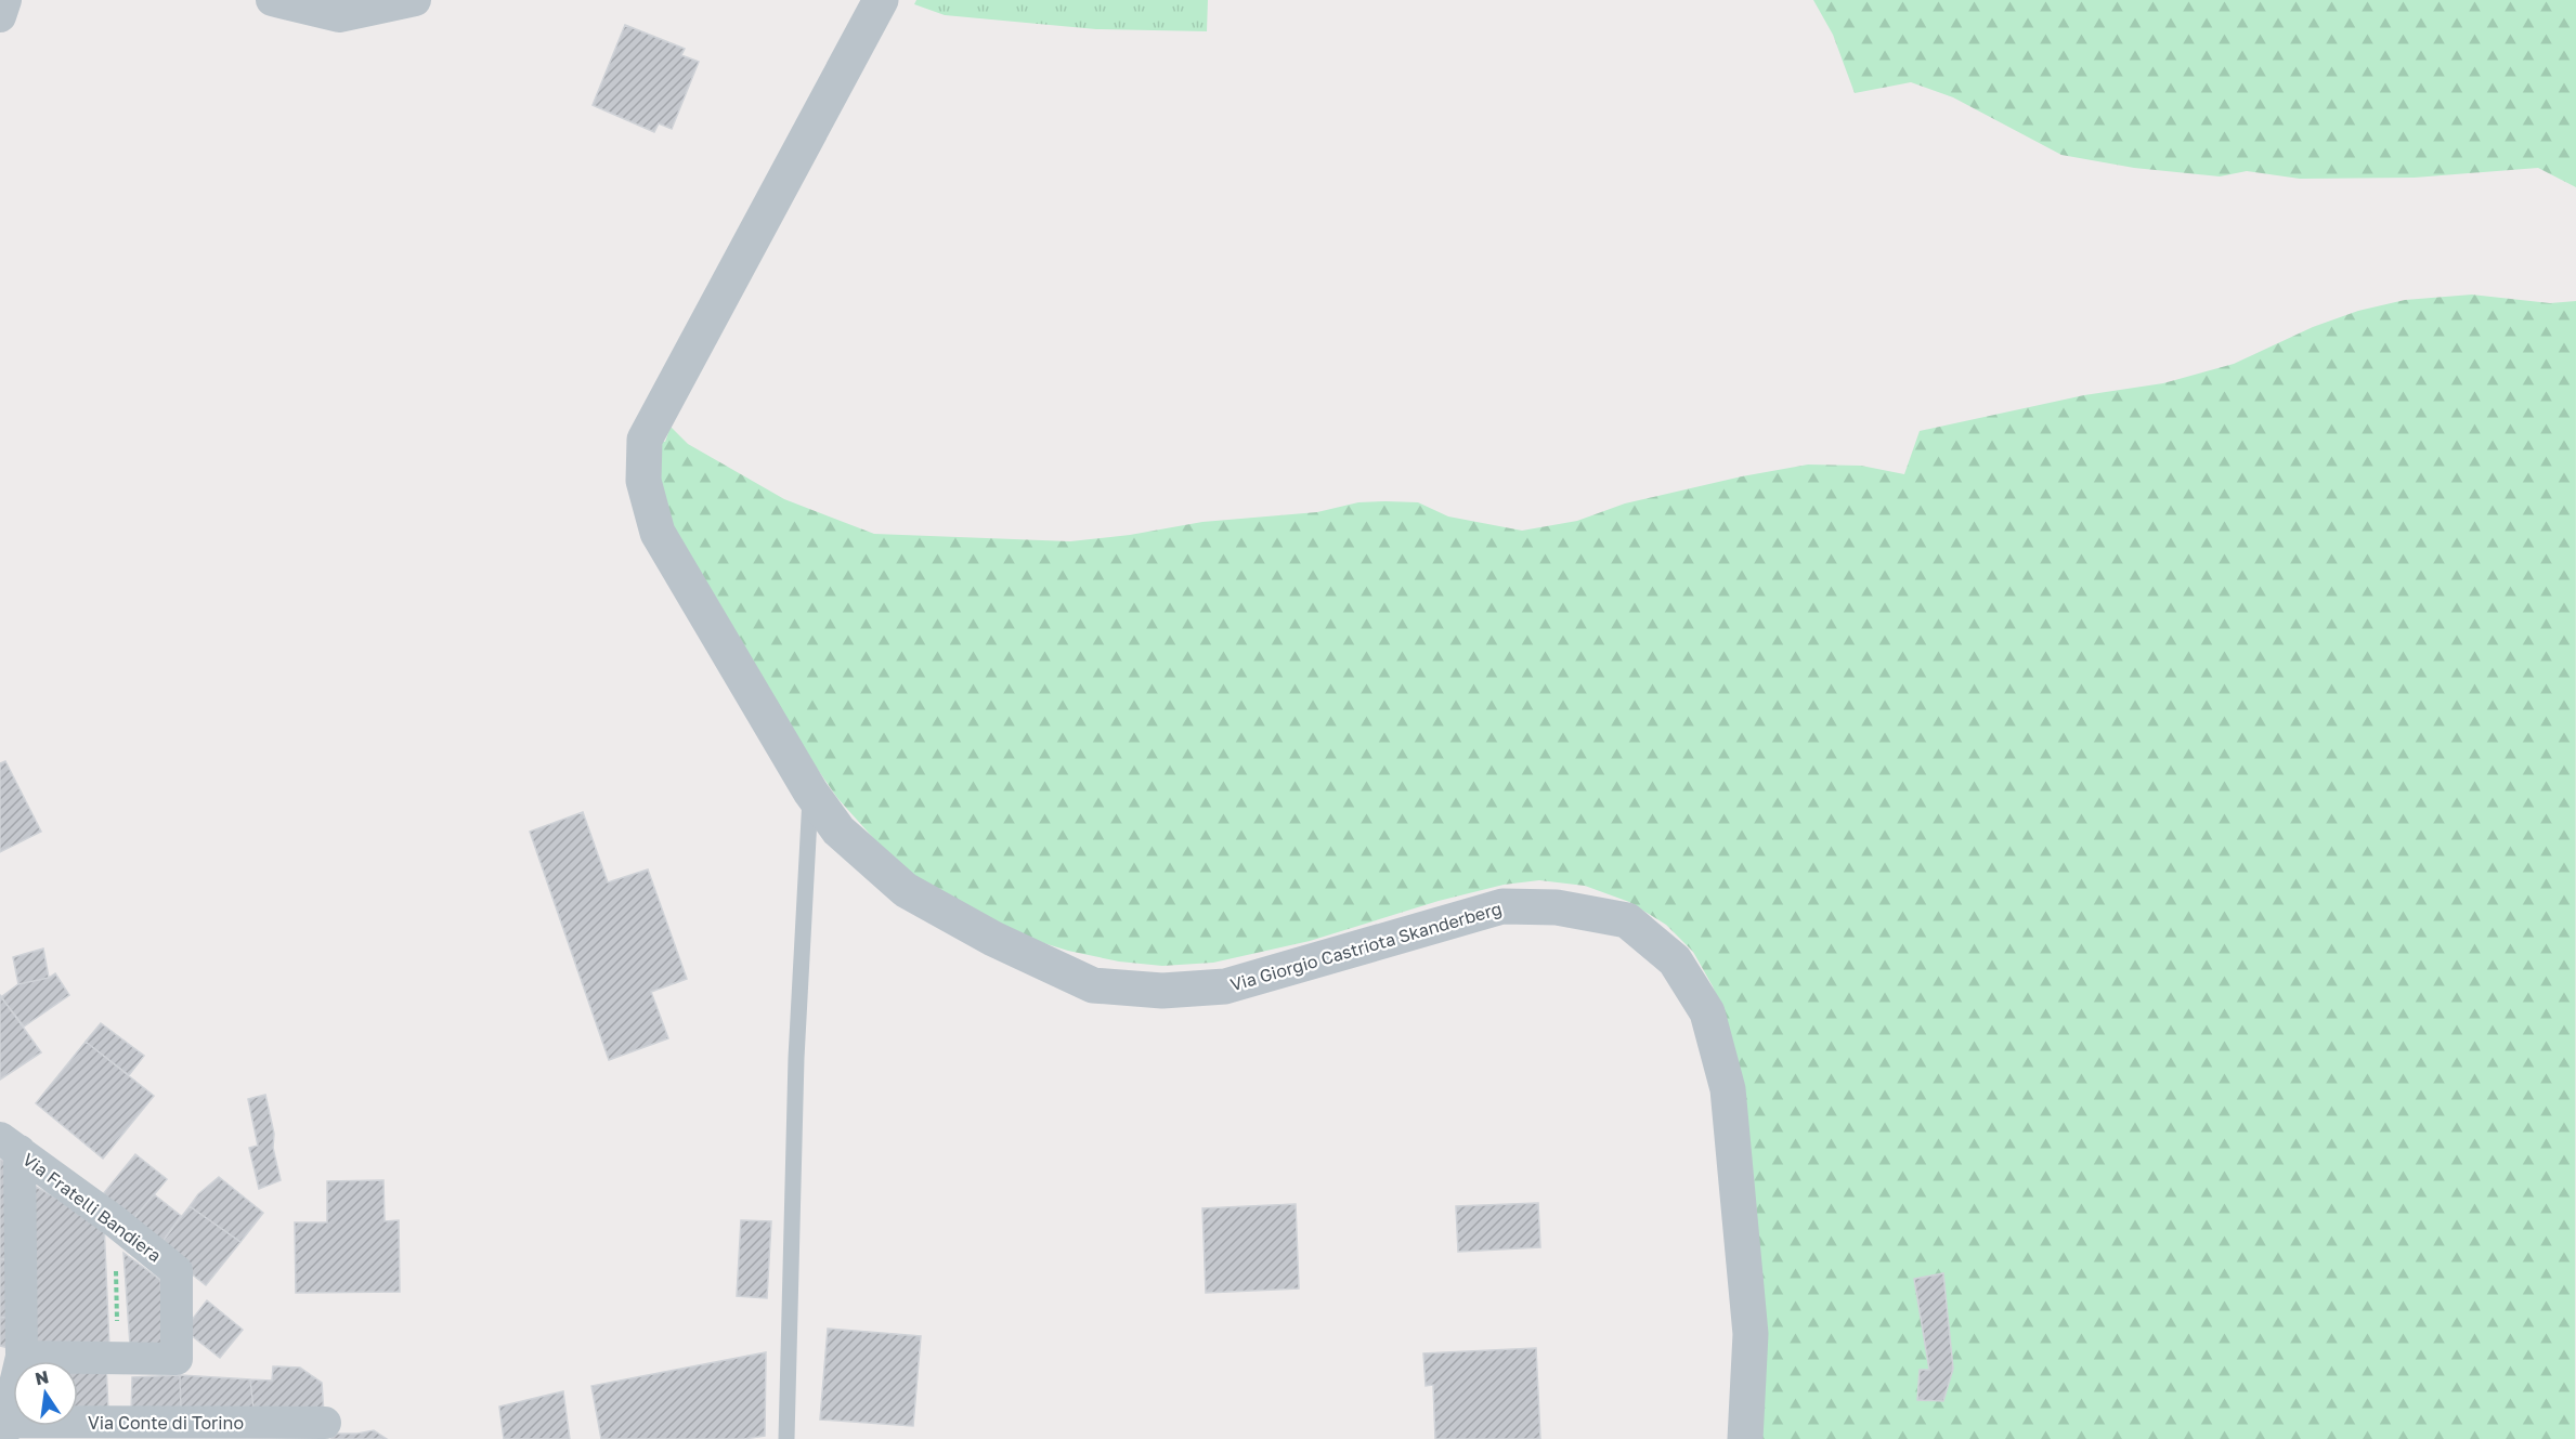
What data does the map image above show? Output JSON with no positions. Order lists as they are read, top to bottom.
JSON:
{
  "streets": {
    "street": ["Via Giorgio Castriota Skanderberg", "Via Fratelli Bandiera", "Via Conte di Torino"]
  },
  "north": "top"
}
